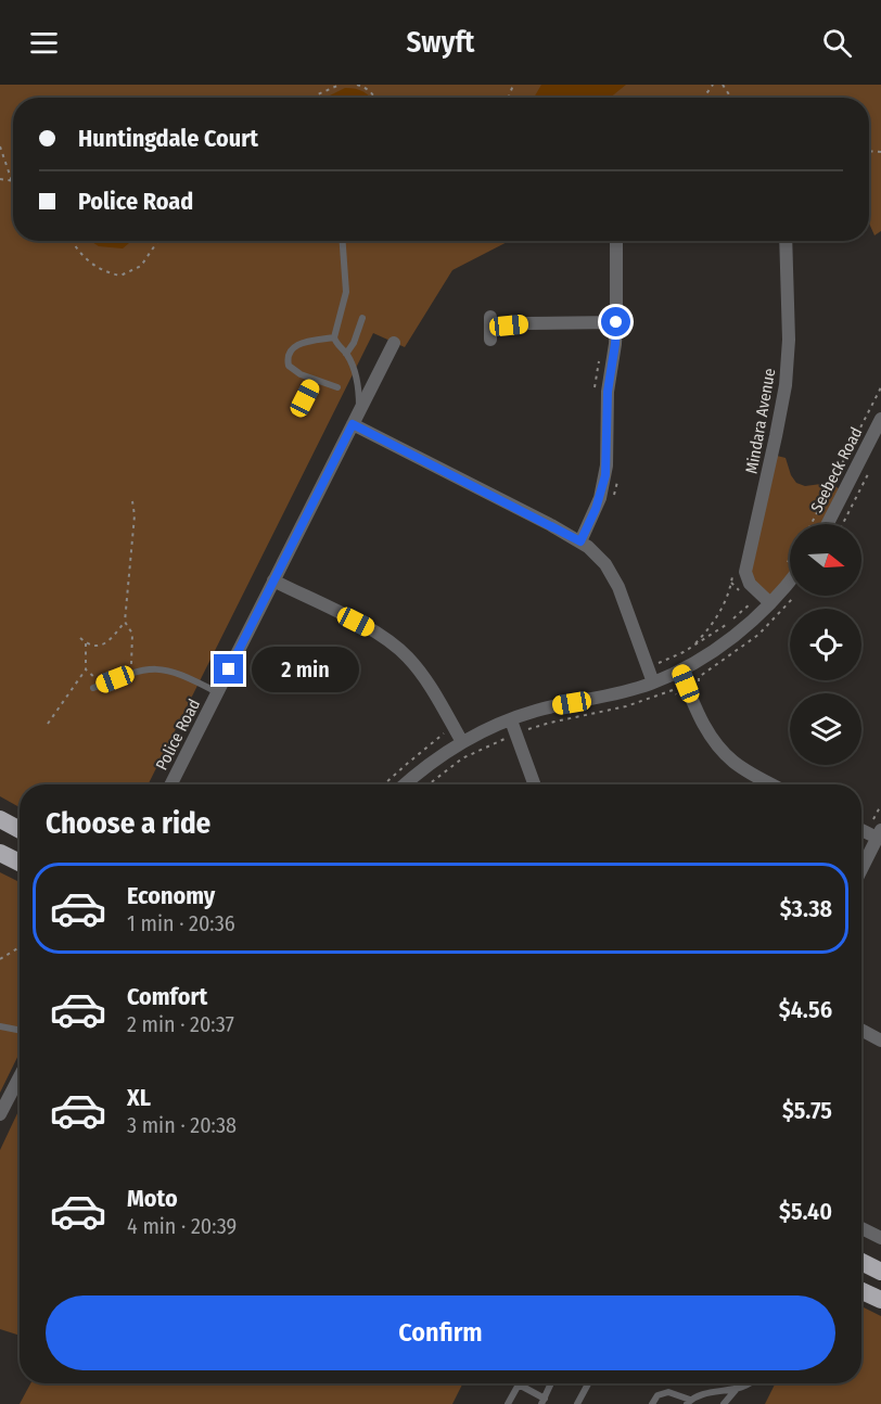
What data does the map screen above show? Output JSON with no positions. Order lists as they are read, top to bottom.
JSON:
{
  "streets": {
    "street": ["Mindara Avenue", "Seebeck Road", "Police Road"]
  },
  "north": "right",
  "page": {
    "header": "Swyft",
    "banner": ["Huntingdale Court", "Police Road"],
    "bubble": "2 min",
    "heading": "Choose a ride",
    "list": [
      {
        "name": "Economy",
        "note": "1 min · 20:36",
        "value": "$3.38"
      },
      {
        "name": "Comfort",
        "note": "2 min · 20:37",
        "value": "$4.56"
      },
      {
        "name": "XL",
        "note": "3 min · 20:38",
        "value": "$5.75"
      },
      {
        "name": "Moto",
        "note": "4 min · 20:39",
        "value": "$5.40"
      }
    ],
    "buttons": "Confirm"
  }
}
